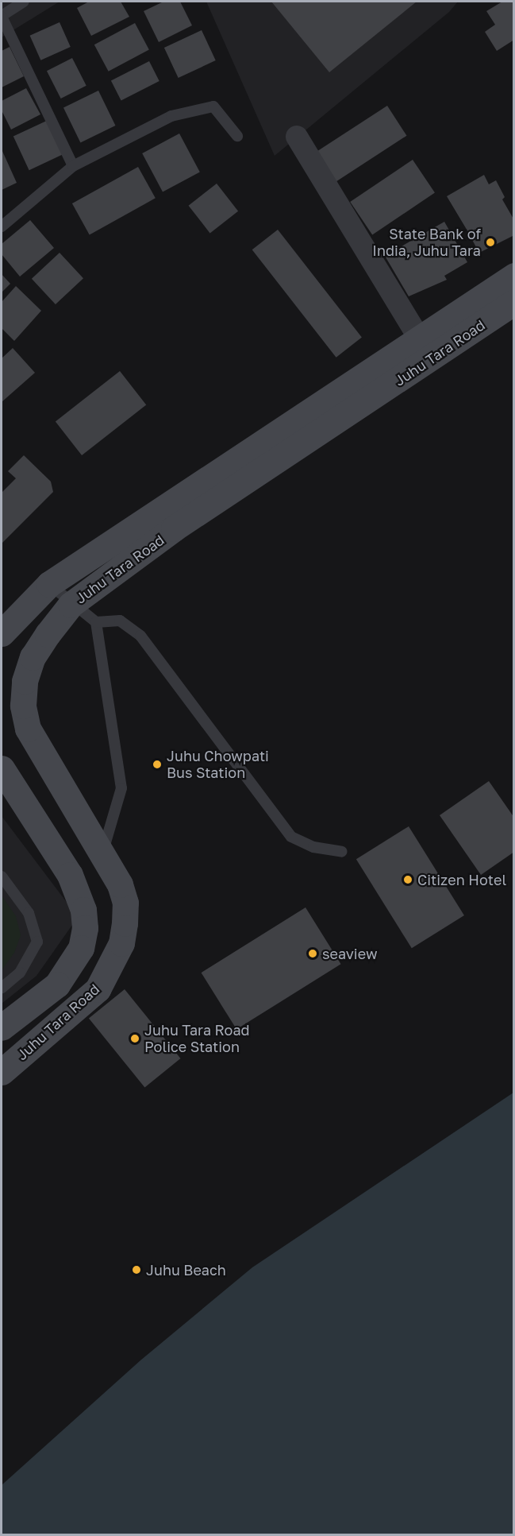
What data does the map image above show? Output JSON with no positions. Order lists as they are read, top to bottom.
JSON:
{
  "streets": {
    "main road": ["Juhu Tara Road"]
  },
  "places": [
    "State Bank of India, Juhu Tara",
    "Juhu Chowpati Bus Station",
    "Citizen Hotel",
    "seaview",
    "Juhu Tara Road Police Station",
    "Juhu Beach"
  ]
}
